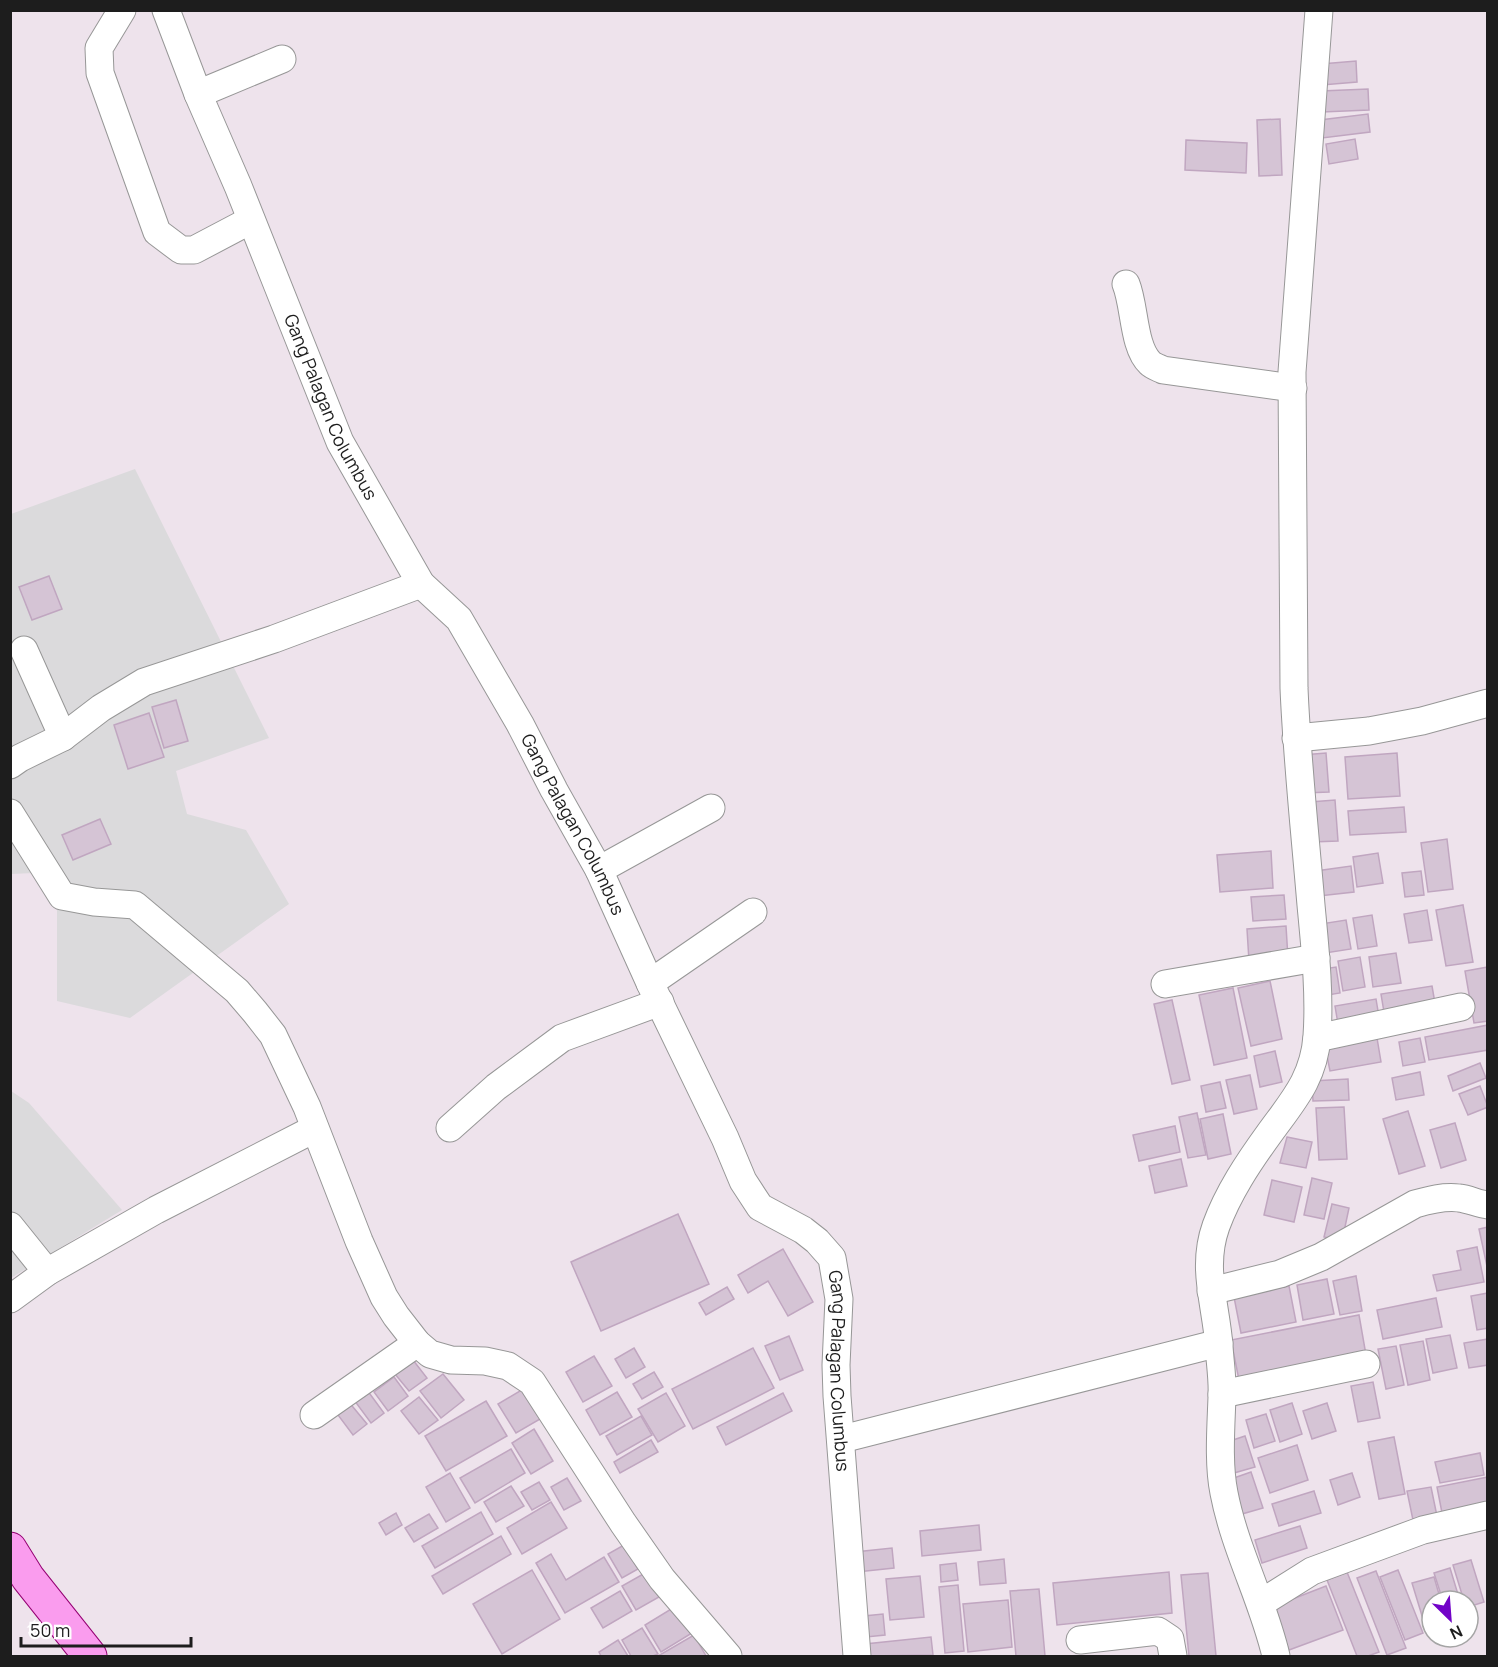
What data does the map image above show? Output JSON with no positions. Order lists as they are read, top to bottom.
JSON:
{
  "streets": {
    "street": ["Gang Palagan Columbus"]
  },
  "scale_bar": "50 m",
  "north": "bottom right"
}
